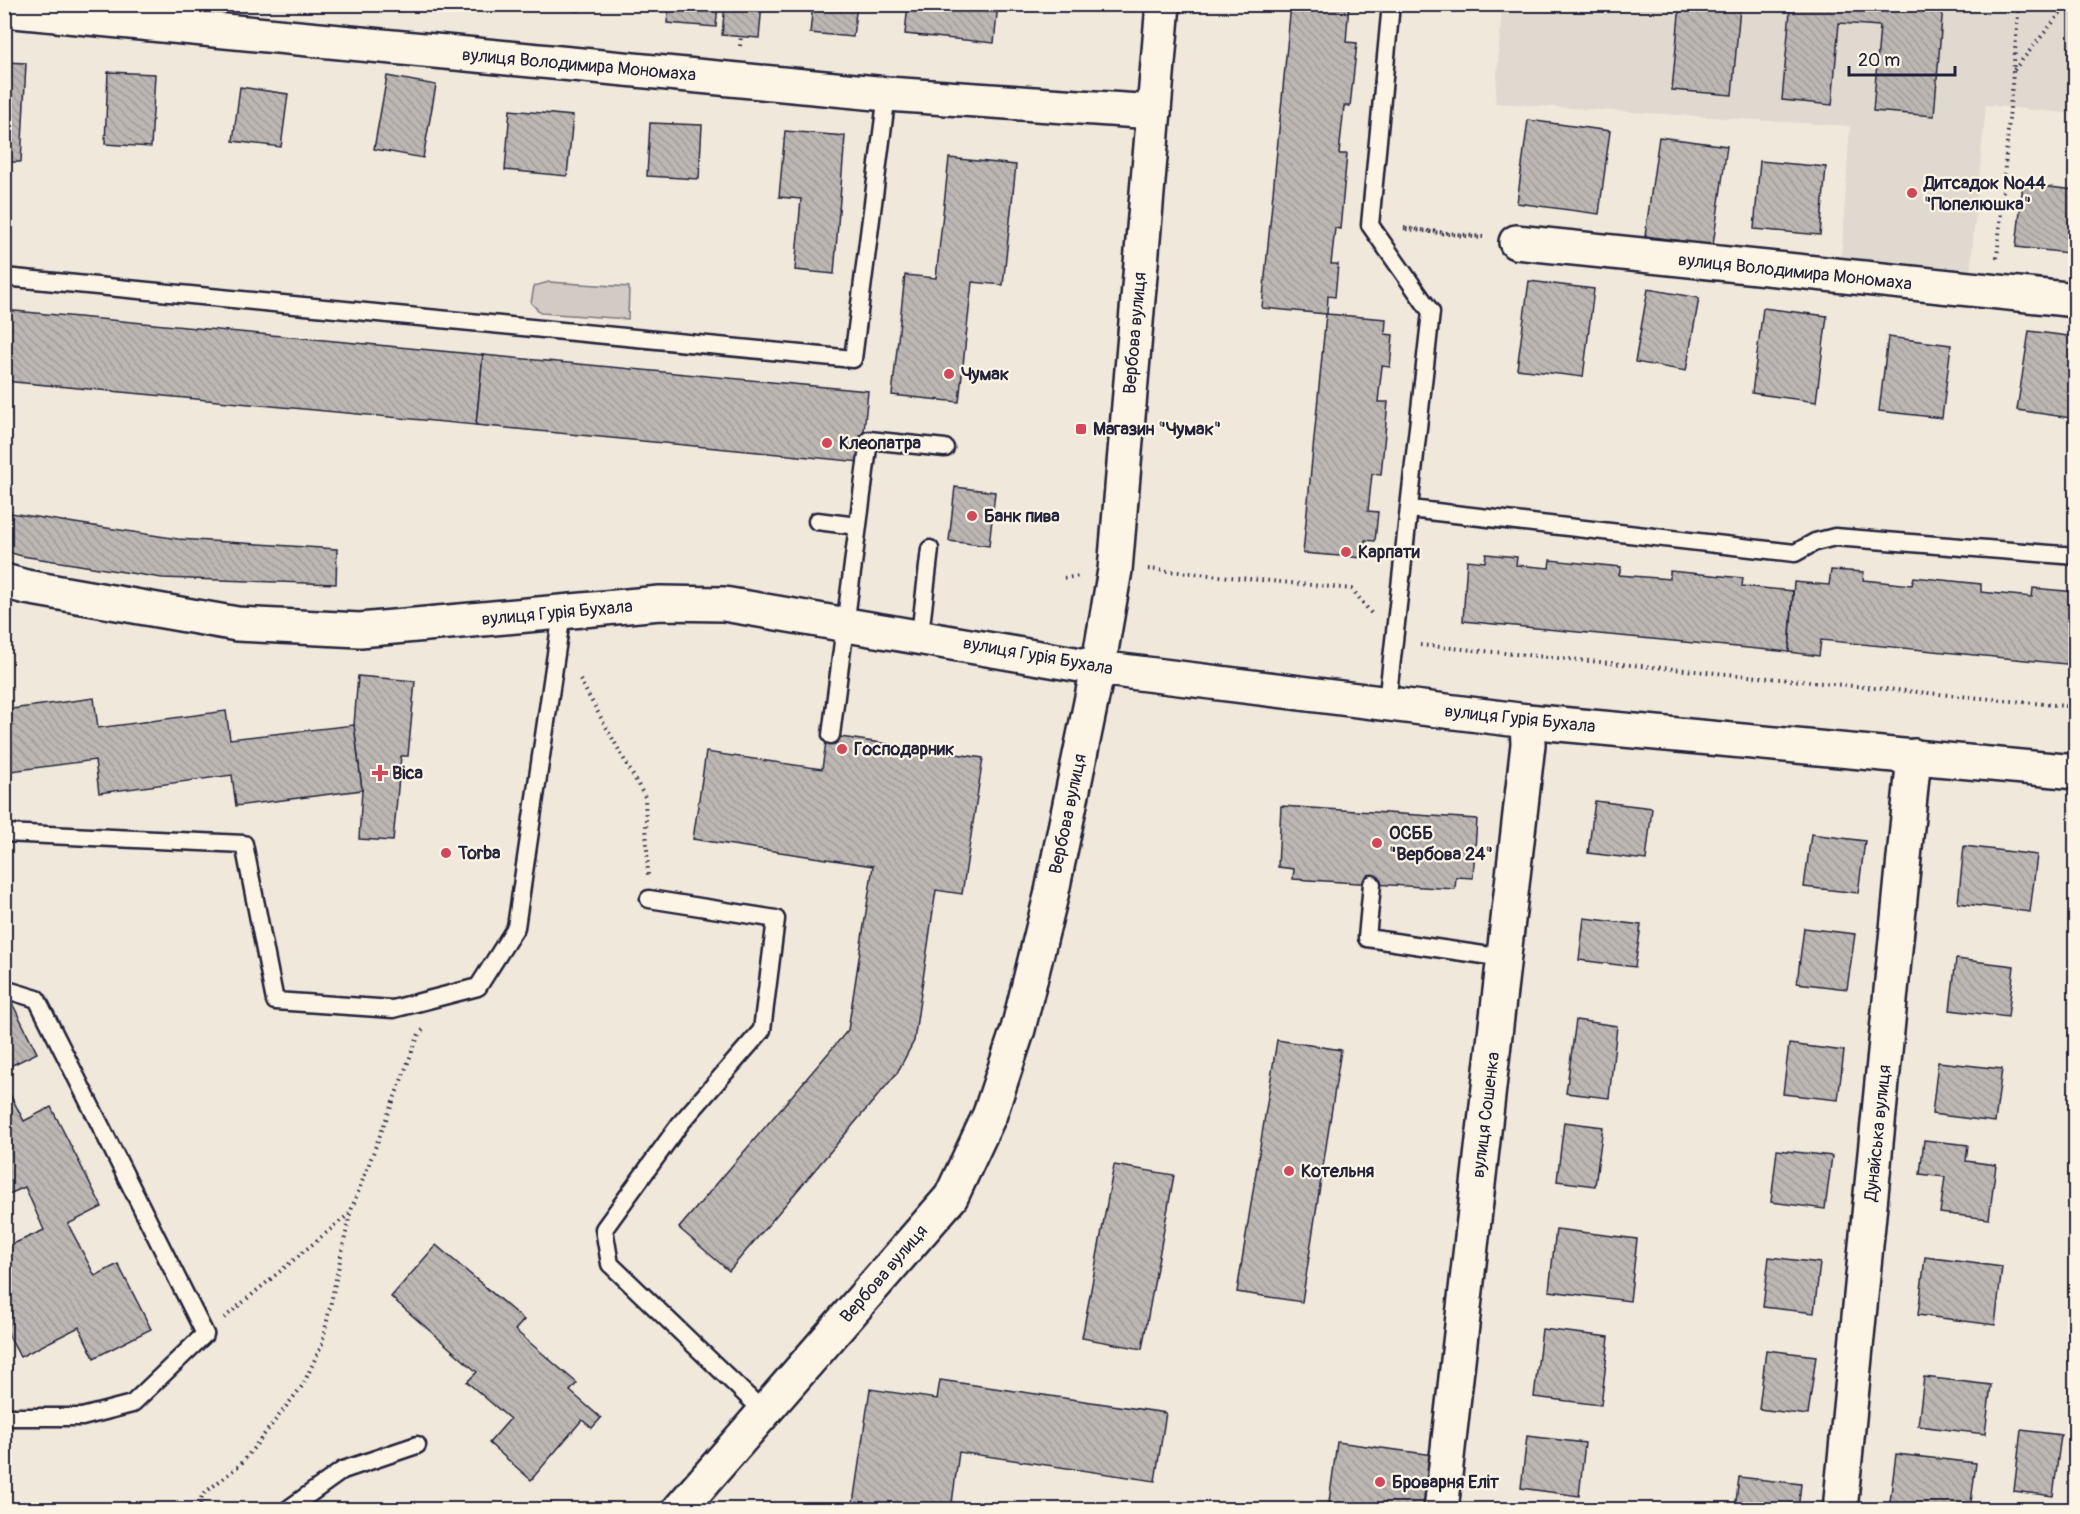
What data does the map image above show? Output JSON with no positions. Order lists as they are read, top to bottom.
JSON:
{
  "streets": {
    "street": [
      "вулиця Володимира Мономаха",
      "Вербова вулиця",
      "вулиця Гурія Бухала",
      "вулиця Сошенка",
      "Дунайська вулиця"
    ]
  },
  "crossings": [
    ["вулиця Володимира Мономаха", "Вербова вулиця"],
    ["Вербова вулиця", "вулиця Гурія Бухала"],
    ["вулиця Гурія Бухала", "вулиця Сошенка"],
    ["вулиця Гурія Бухала", "Дунайська вулиця"]
  ],
  "places": {
    "other": [
      "Дитсадок №44 \"Попелюшка\"",
      "Чумак",
      "Клеопатра",
      "Банк пива",
      "Карпати",
      "Господарник",
      "ОСББ \"Вербова 24\"",
      "Torba",
      "Котельня",
      "Броварня Еліт"
    ],
    "transit": ["Магазин \"Чумак\""],
    "health": ["Віса"]
  },
  "scale_bar": "20 m"
}
